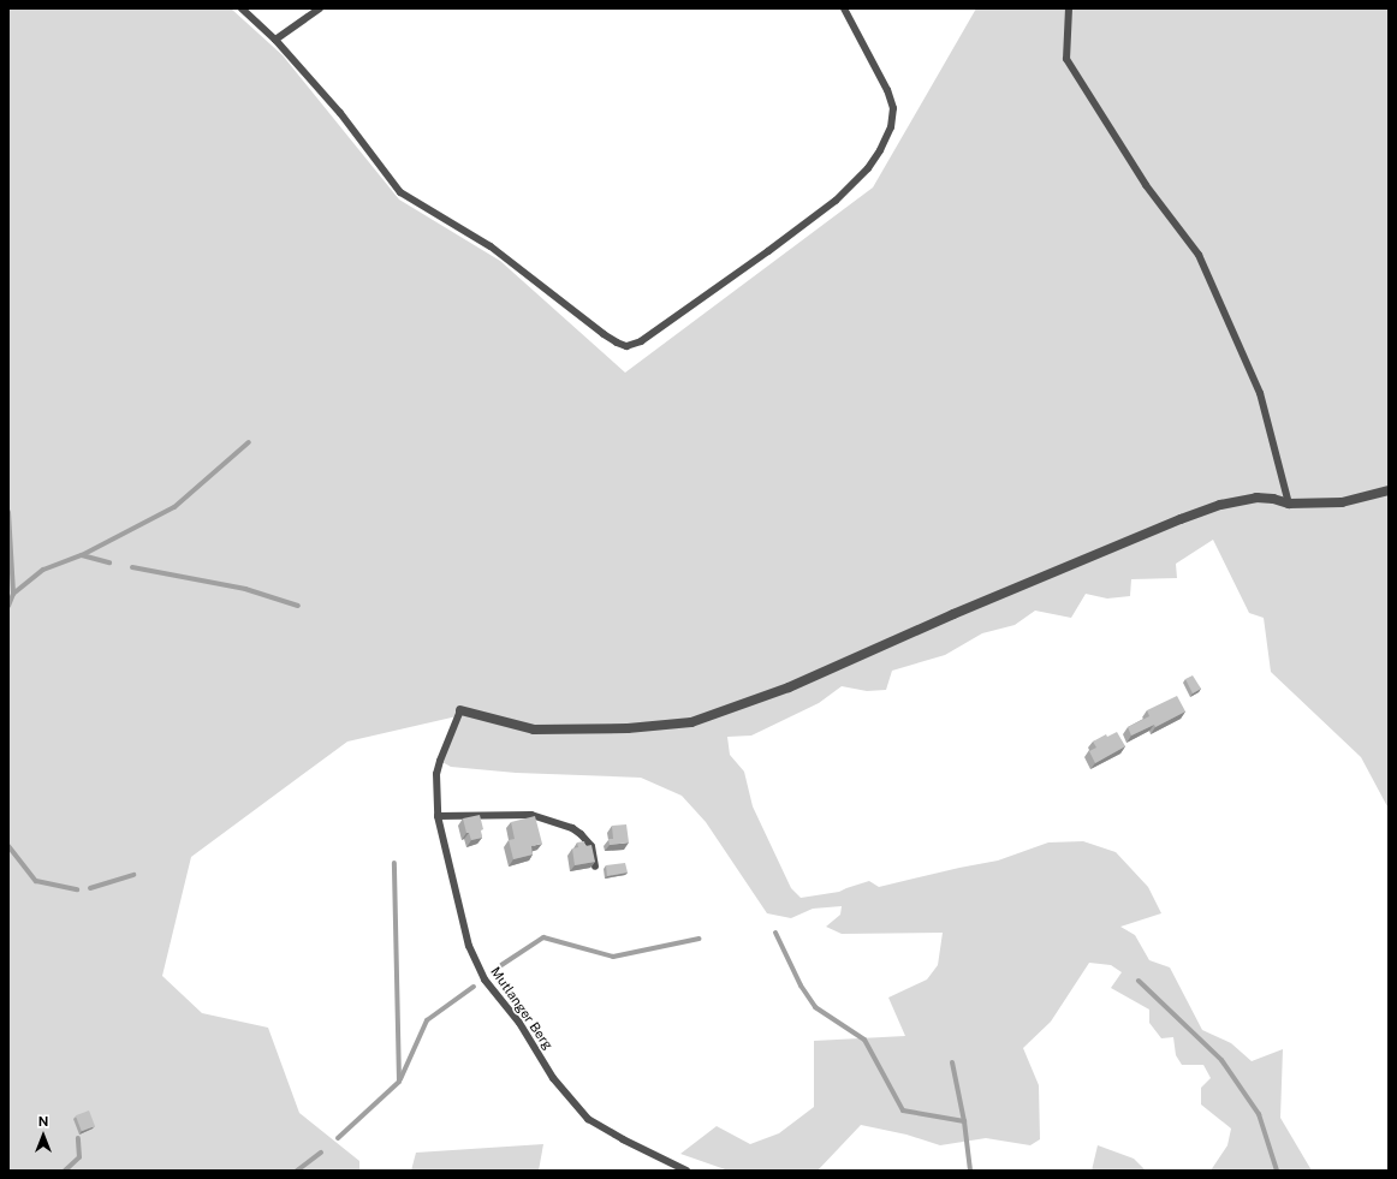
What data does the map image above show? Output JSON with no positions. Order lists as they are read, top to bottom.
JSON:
{
  "streets": {
    "lane": ["Mutlanger Berg"]
  },
  "north": "top"
}
